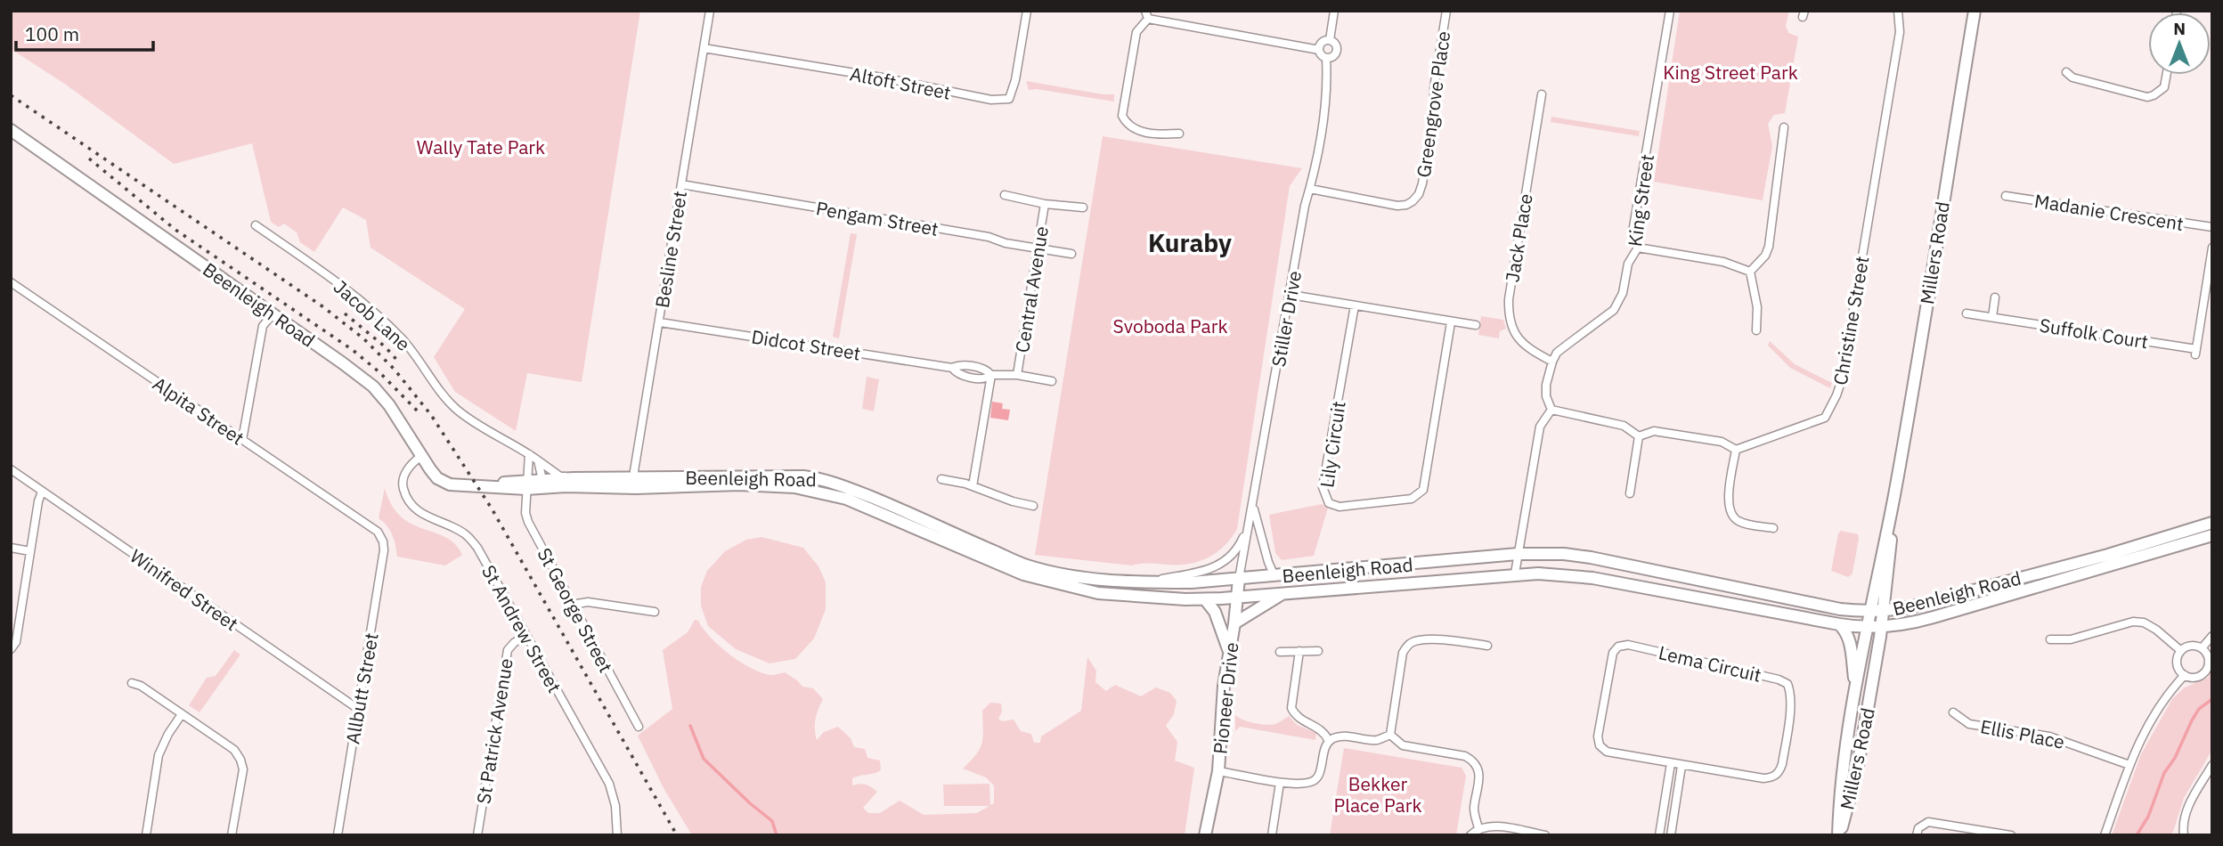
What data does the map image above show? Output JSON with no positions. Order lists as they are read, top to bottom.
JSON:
{
  "streets": {
    "main road": ["Millers Road", "Beenleigh Road", "Pioneer Drive"],
    "street": [
      "Altoft Street",
      "Greengrove Place",
      "King Street",
      "Madanie Crescent",
      "Pengam Street",
      "Jack Place",
      "Besline Street",
      "Central Avenue",
      "Jacob Lane",
      "Stiller Drive",
      "Christine Street",
      "Suffolk Court",
      "Didcot Street",
      "Alpita Street",
      "Lily Circuit",
      "Winifred Street",
      "St George Street",
      "St Andrew Street",
      "Lema Circuit",
      "Allbutt Street",
      "St Patrick Avenue",
      "Ellis Place"
    ]
  },
  "crossings": [
    ["Altoft Street", "Besline Street"],
    ["Greengrove Place", "Stiller Drive"],
    ["King Street", "Jack Place"],
    ["Pengam Street", "Besline Street"],
    ["Pengam Street", "Central Avenue"],
    ["Besline Street", "Beenleigh Road"],
    ["Besline Street", "Didcot Street"],
    ["Millers Road", "Beenleigh Road"],
    ["Central Avenue", "Didcot Street"],
    ["Beenleigh Road", "Jacob Lane"],
    ["Beenleigh Road", "Stiller Drive"],
    ["Beenleigh Road", "St George Street"],
    ["Beenleigh Road", "St Andrew Street"],
    ["Beenleigh Road", "Pioneer Drive"],
    ["Jacob Lane", "St George Street"],
    ["Stiller Drive", "Pioneer Drive"],
    ["Alpita Street", "Allbutt Street"],
    ["Winifred Street", "Allbutt Street"],
    ["St Andrew Street", "St Patrick Avenue"]
  ],
  "districts": ["Kuraby"],
  "parks": [
    "King Street Park",
    "Wally Tate Park",
    "Svoboda Park",
    "Bekker Place Park"
  ],
  "scale_bar": "100 m",
  "north": "top"
}
